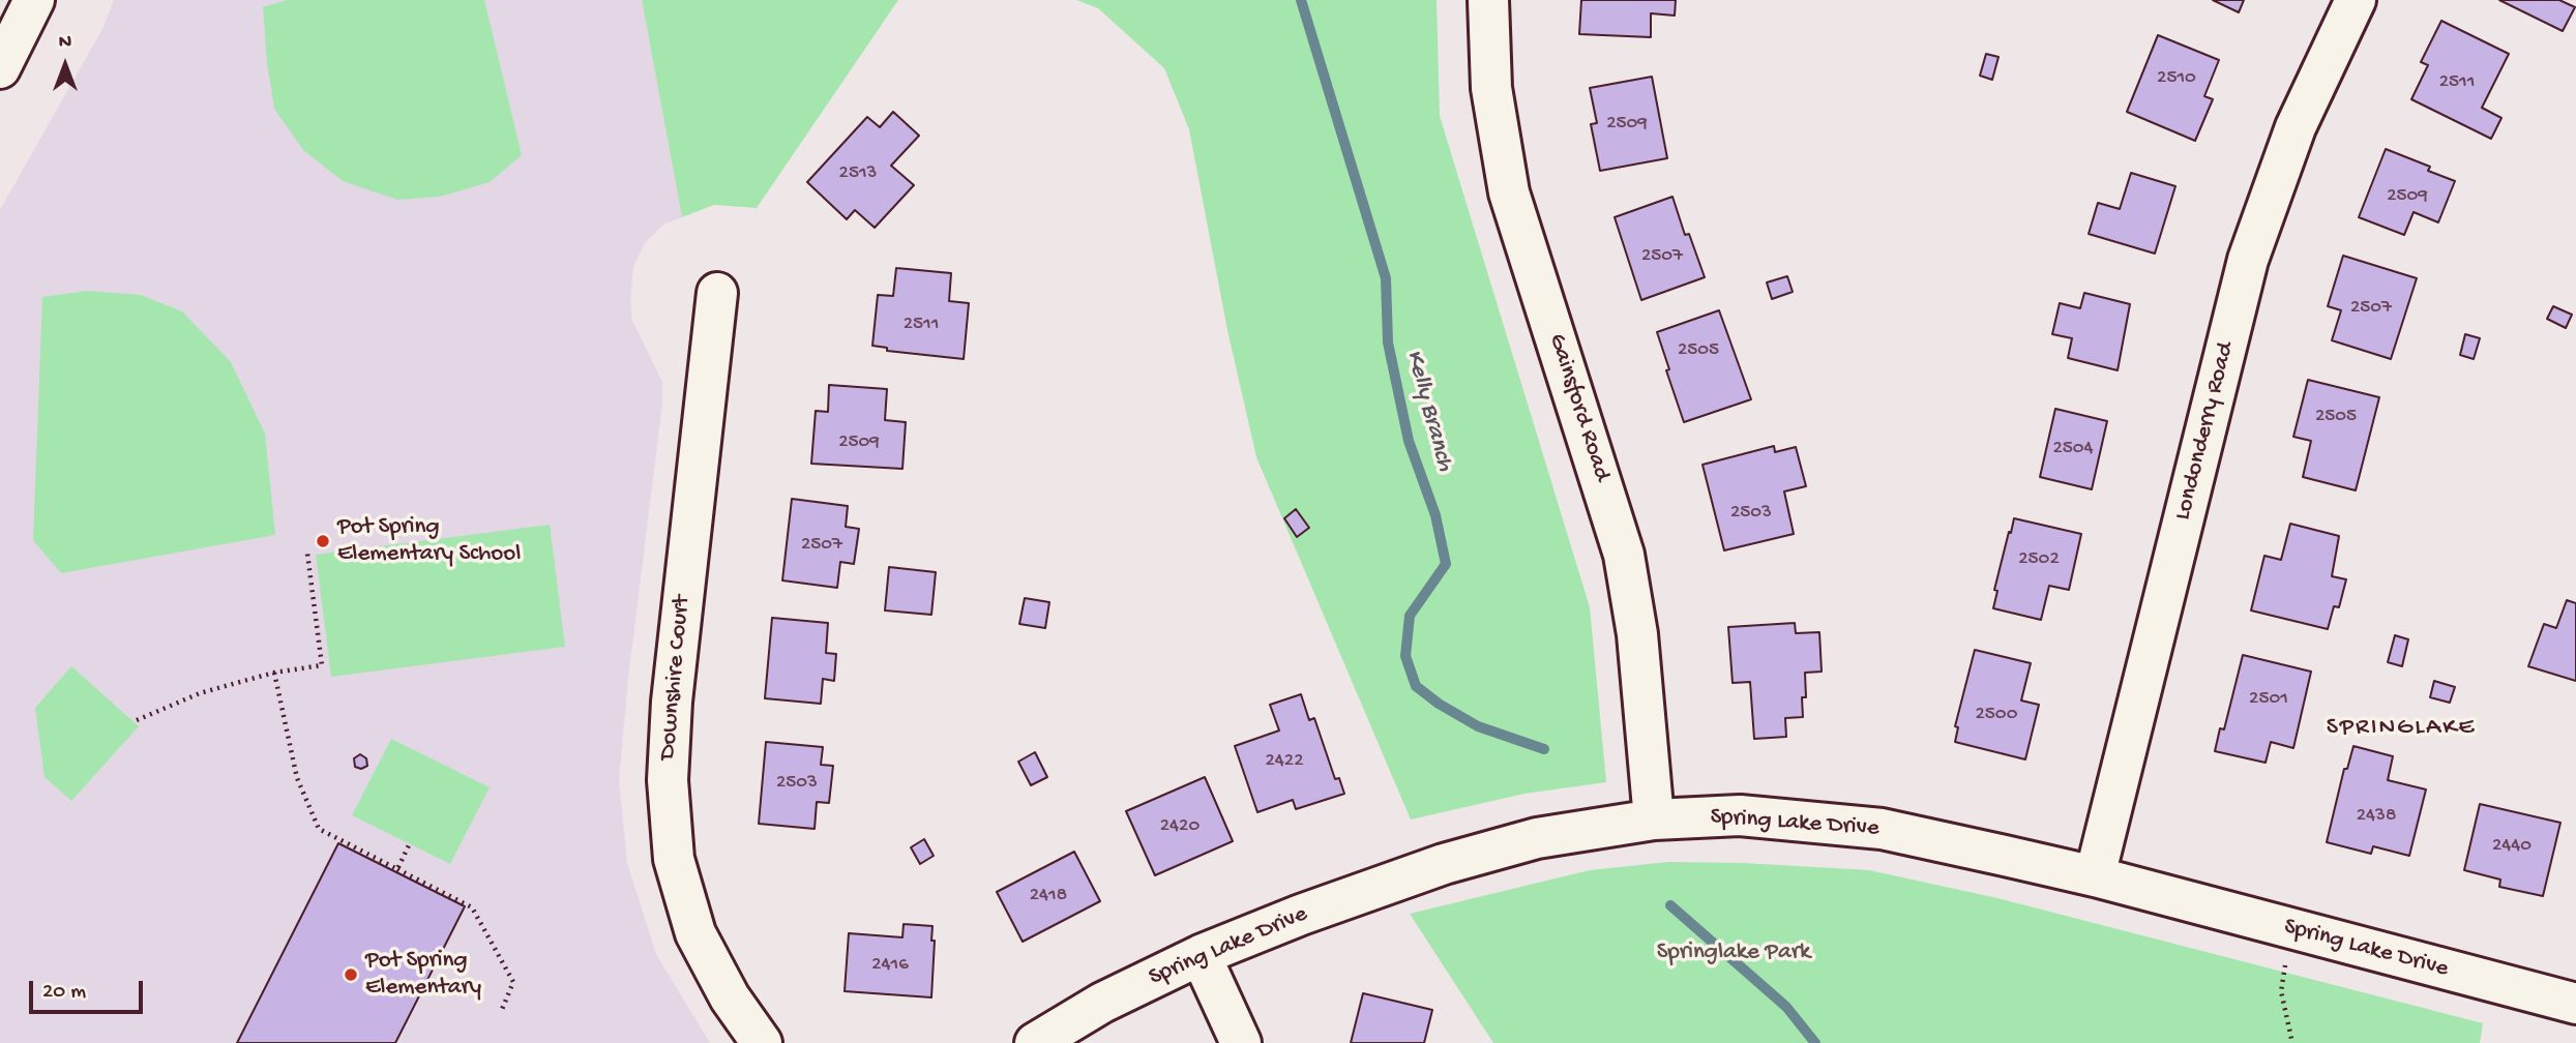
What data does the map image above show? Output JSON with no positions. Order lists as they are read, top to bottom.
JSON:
{
  "streets": {
    "street": [
      "Gainsford Road",
      "Londonderry Road",
      "Downshire Court",
      "Spring Lake Drive"
    ]
  },
  "crossings": [
    ["Gainsford Road", "Spring Lake Drive"],
    ["Londonderry Road", "Spring Lake Drive"]
  ],
  "districts": ["SPRINGLAKE"],
  "water": ["Kelly Branch"],
  "parks": ["Springlake Park"],
  "places": ["Pot Spring Elementary School", "Pot Spring Elementary"],
  "house_numbers": [
    "2510",
    "2511",
    "2509",
    "2513",
    "2509",
    "2507",
    "2507",
    "2511",
    "2505",
    "2505",
    "2509",
    "2504",
    "2503",
    "2507",
    "2502",
    "2501",
    "2500",
    "2422",
    "2503",
    "2438",
    "2420",
    "2440",
    "2418",
    "2416"
  ],
  "scale_bar": "20 m",
  "north": "top"
}
